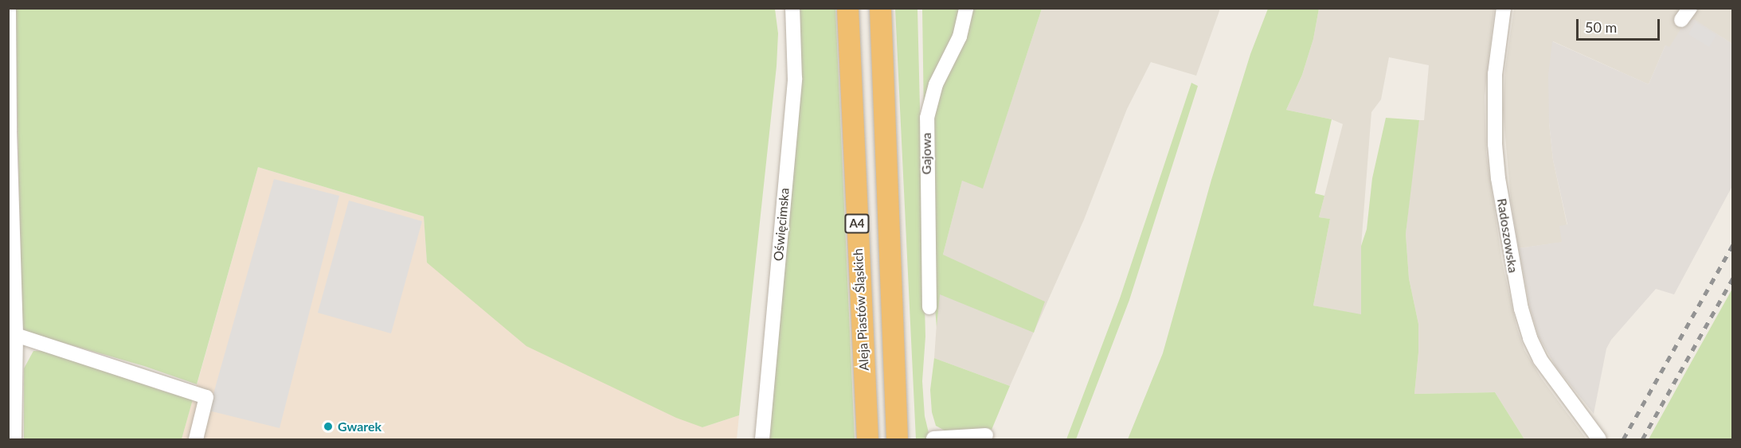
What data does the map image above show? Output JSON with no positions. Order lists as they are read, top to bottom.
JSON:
{
  "streets": {
    "highway": ["A4", "Aleja Piastów Śląskich"],
    "street": ["Gajowa", "Oświęcimska", "Radoszowska"]
  },
  "places": ["Gwarek"],
  "scale_bar": "50 m"
}
